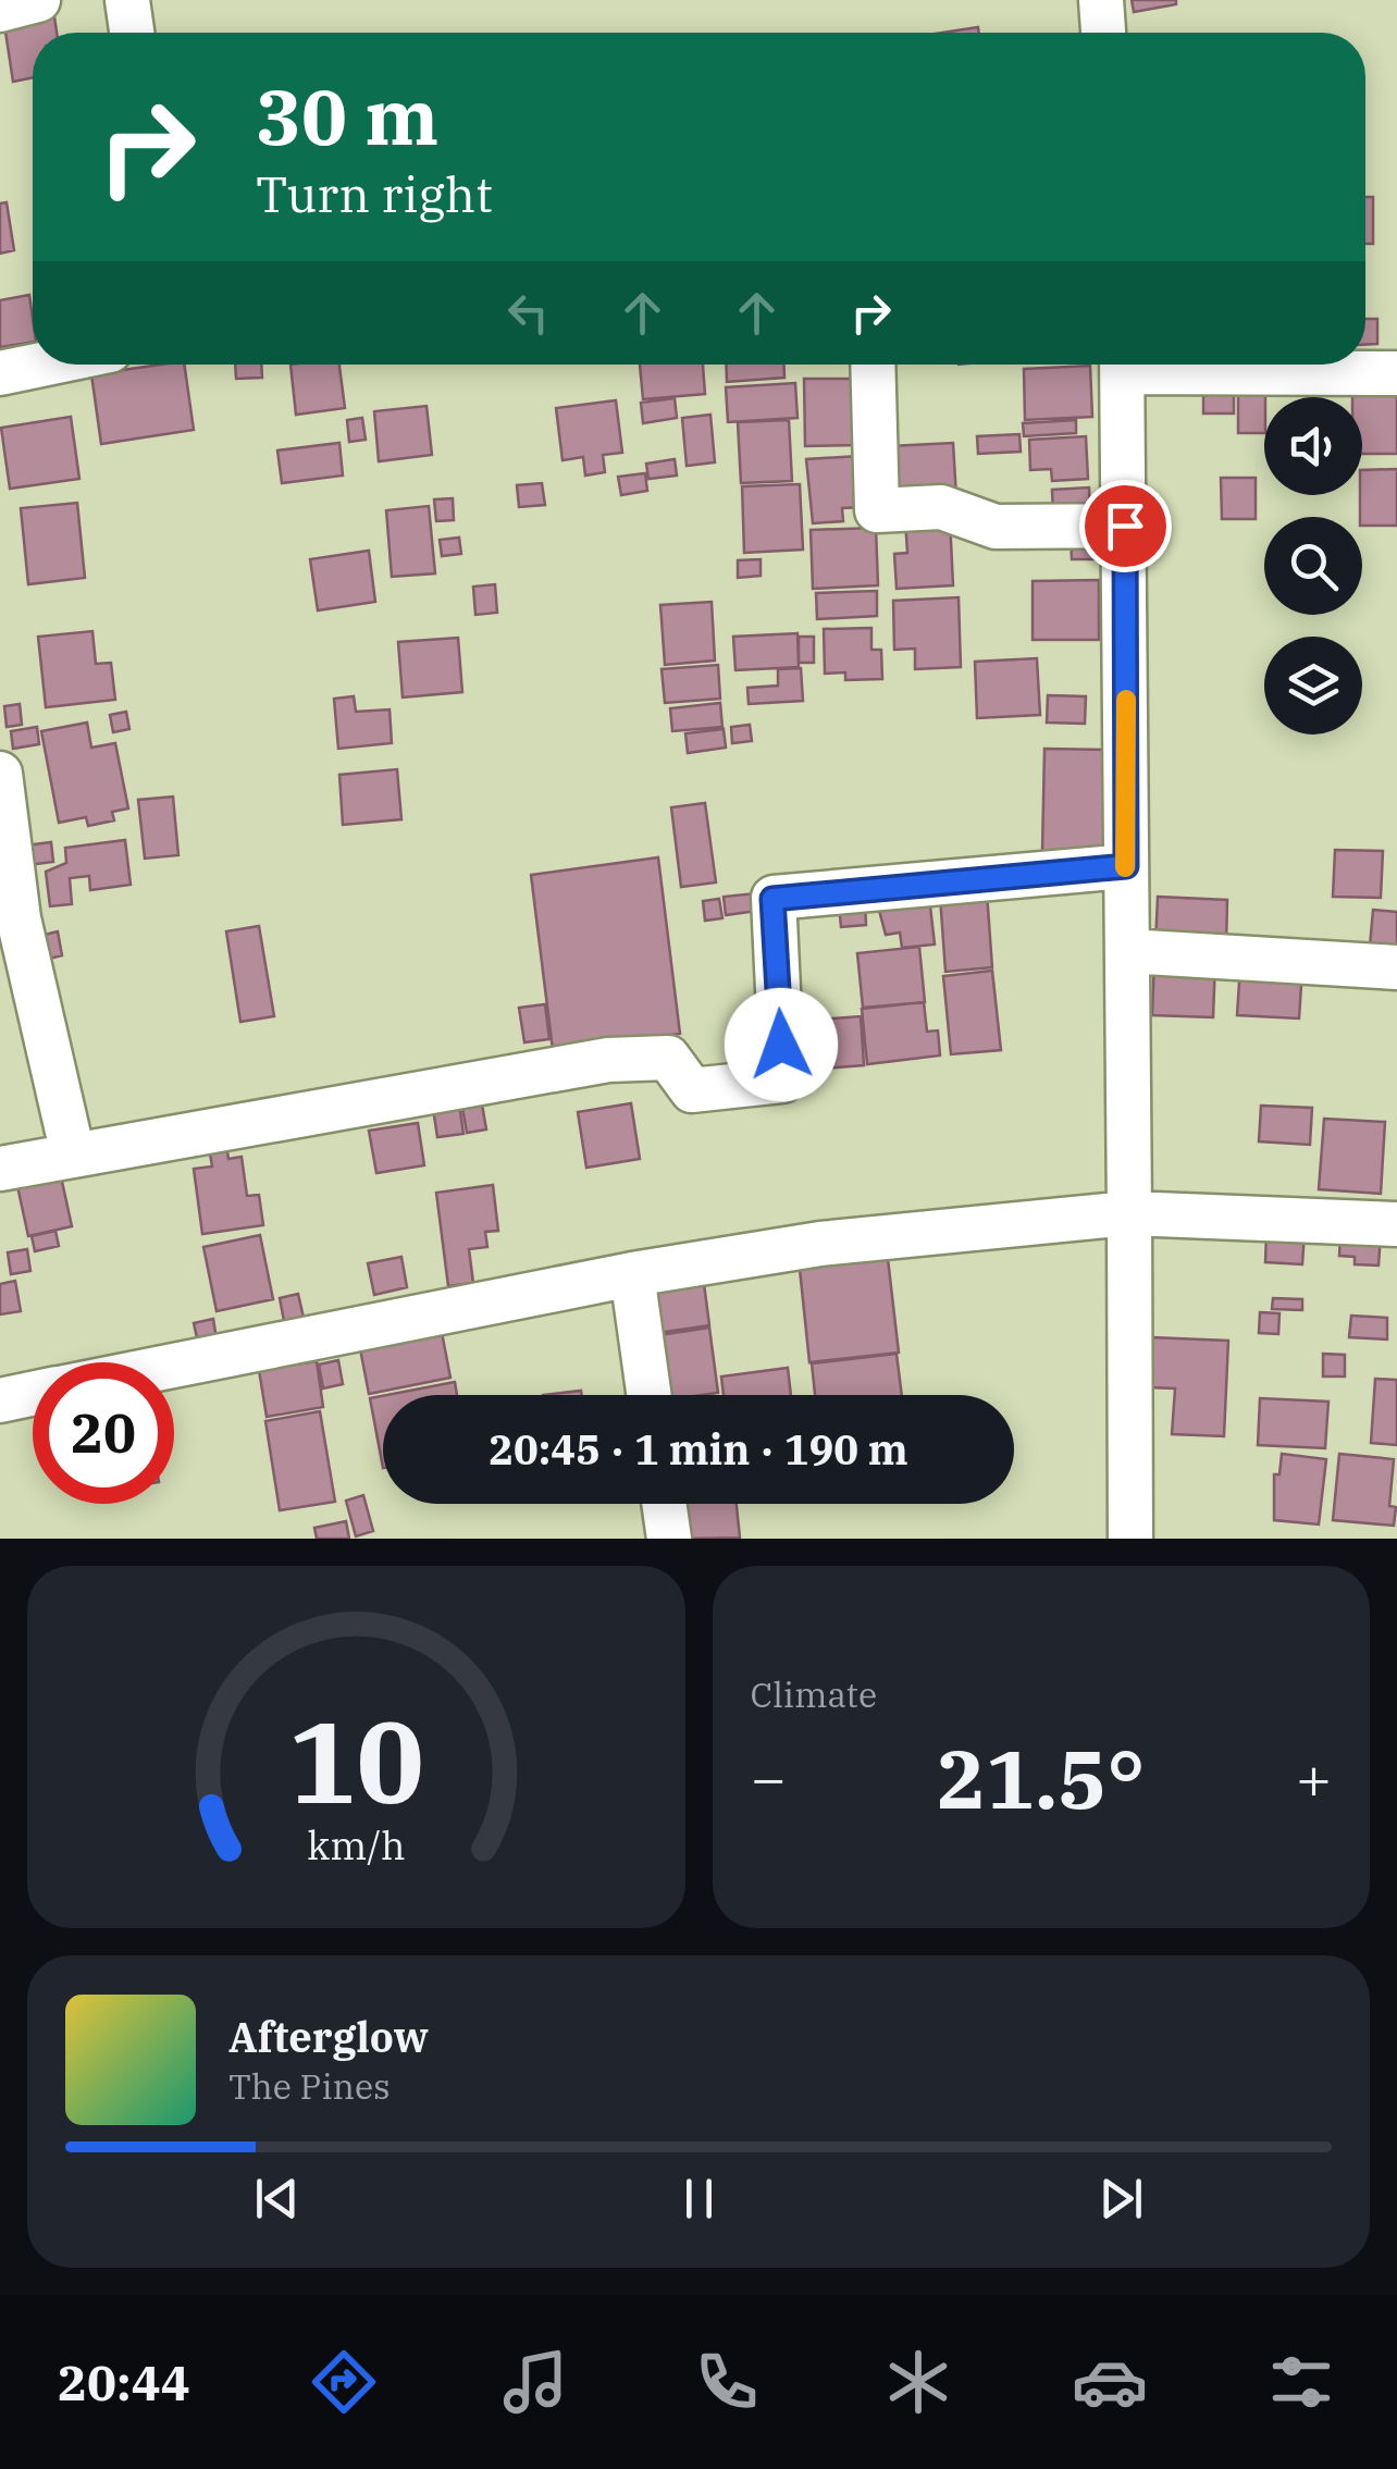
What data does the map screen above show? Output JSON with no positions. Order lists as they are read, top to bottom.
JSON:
{
  "page": {
    "turn": ["30 m", "Turn right"],
    "limit": "20",
    "trip": "20:45 · 1 min · 190 m",
    "tile": "Climate",
    "heat": ["−", "21.5°", "+"],
    "song": ["Afterglow", "The Pines"],
    "tabs": "20:44",
    "gauge": ["10", "km/h"]
  }
}
